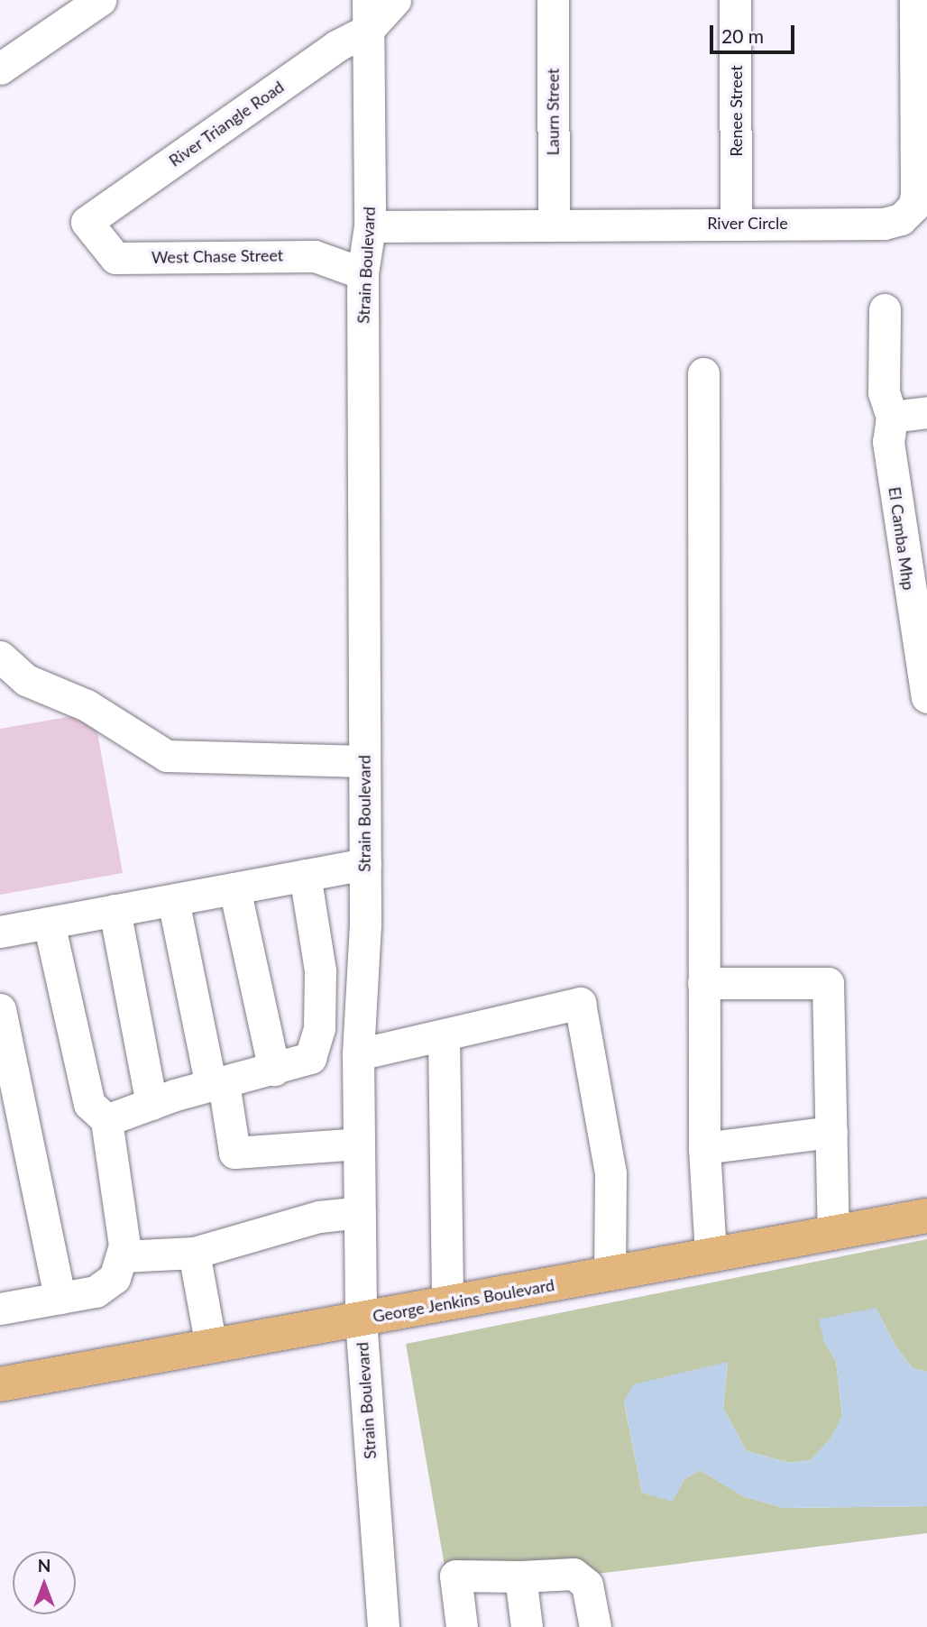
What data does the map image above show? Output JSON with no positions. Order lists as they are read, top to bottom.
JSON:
{
  "streets": {
    "main road": ["George Jenkins Boulevard"],
    "street": [
      "Renee Street",
      "Laurn Street",
      "River Triangle Road",
      "River Circle",
      "West Chase Street",
      "Strain Boulevard",
      "El Camba Mhp"
    ]
  },
  "crossings": [
    ["Renee Street", "River Circle"],
    ["Laurn Street", "River Circle"],
    ["River Triangle Road", "West Chase Street"],
    ["River Triangle Road", "Strain Boulevard"],
    ["River Circle", "Strain Boulevard"],
    ["West Chase Street", "Strain Boulevard"],
    ["Strain Boulevard", "George Jenkins Boulevard"]
  ],
  "scale_bar": "20 m",
  "north": "top"
}
